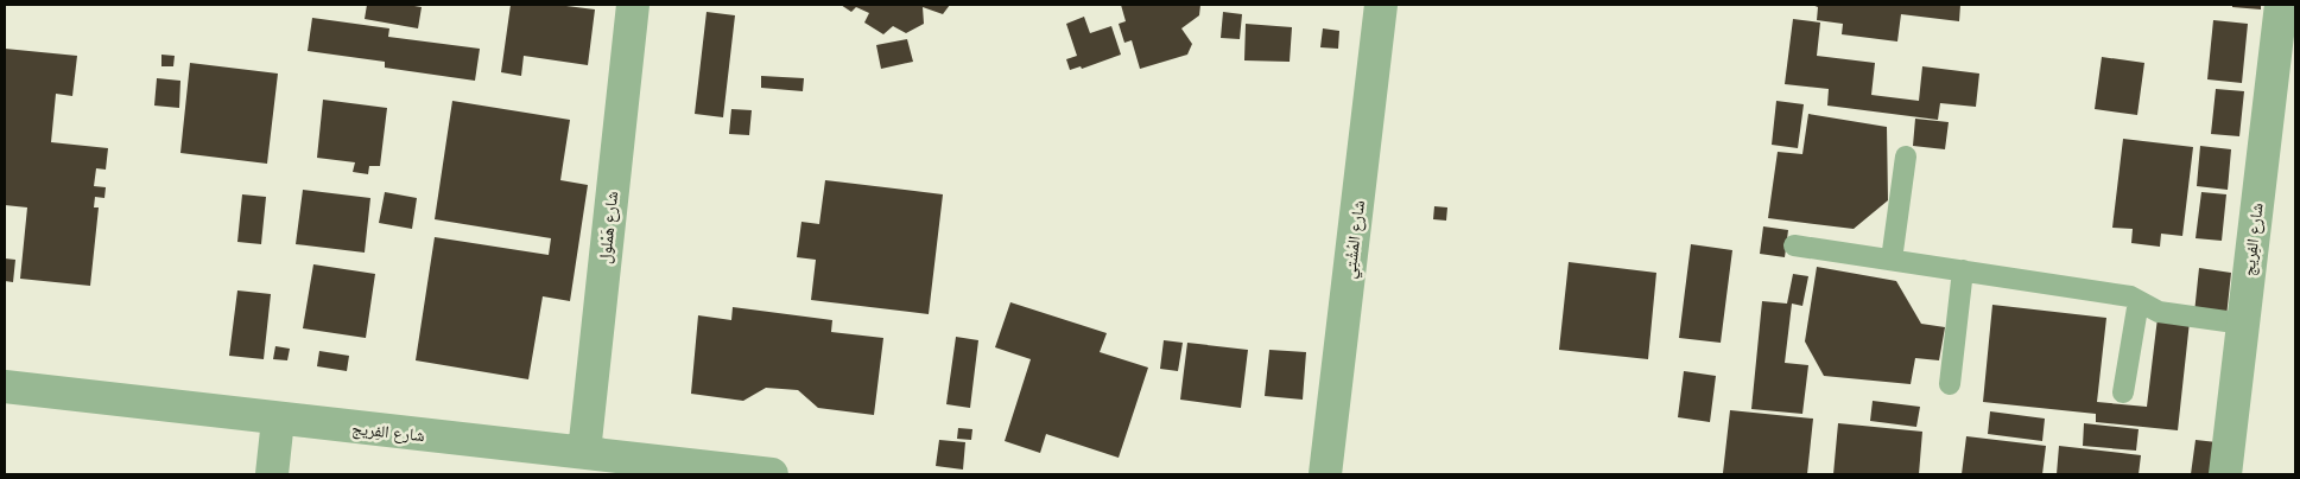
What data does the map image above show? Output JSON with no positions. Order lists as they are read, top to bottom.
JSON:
{
  "streets": {
    "street": ["شارع هَمْلول", "شارع المُشْتِي", "شارع الفِريج"]
  },
  "crossings": [
    ["شارع هَمْلول", "شارع الفِريج"]
  ]
}
